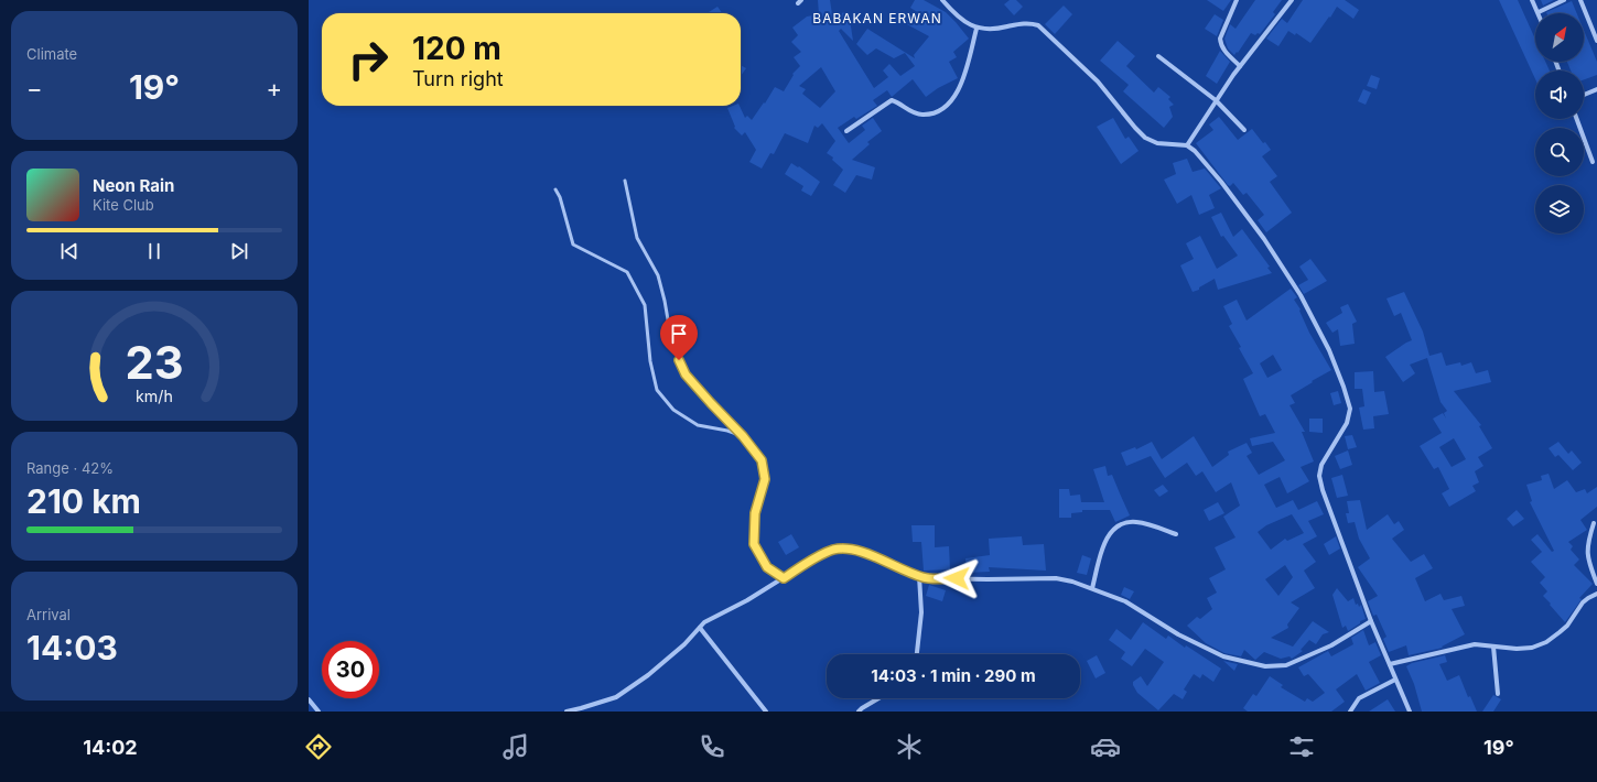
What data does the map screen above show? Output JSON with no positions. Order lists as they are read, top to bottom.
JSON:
{
  "districts": ["BABAKAN ERWAN"],
  "north": "top right",
  "page": {
    "tile": [
      "Climate",
      ["Range · 42%", "210 km"],
      ["Arrival", "14:03"]
    ],
    "turn": ["120 m", "Turn right"],
    "heat": ["−", "19°", "+"],
    "song": ["Neon Rain", "Kite Club"],
    "limit": "30",
    "trip": "14:03 · 1 min · 290 m",
    "tabs": ["14:02", "19°"],
    "gauge": ["23", "km/h"]
  }
}
